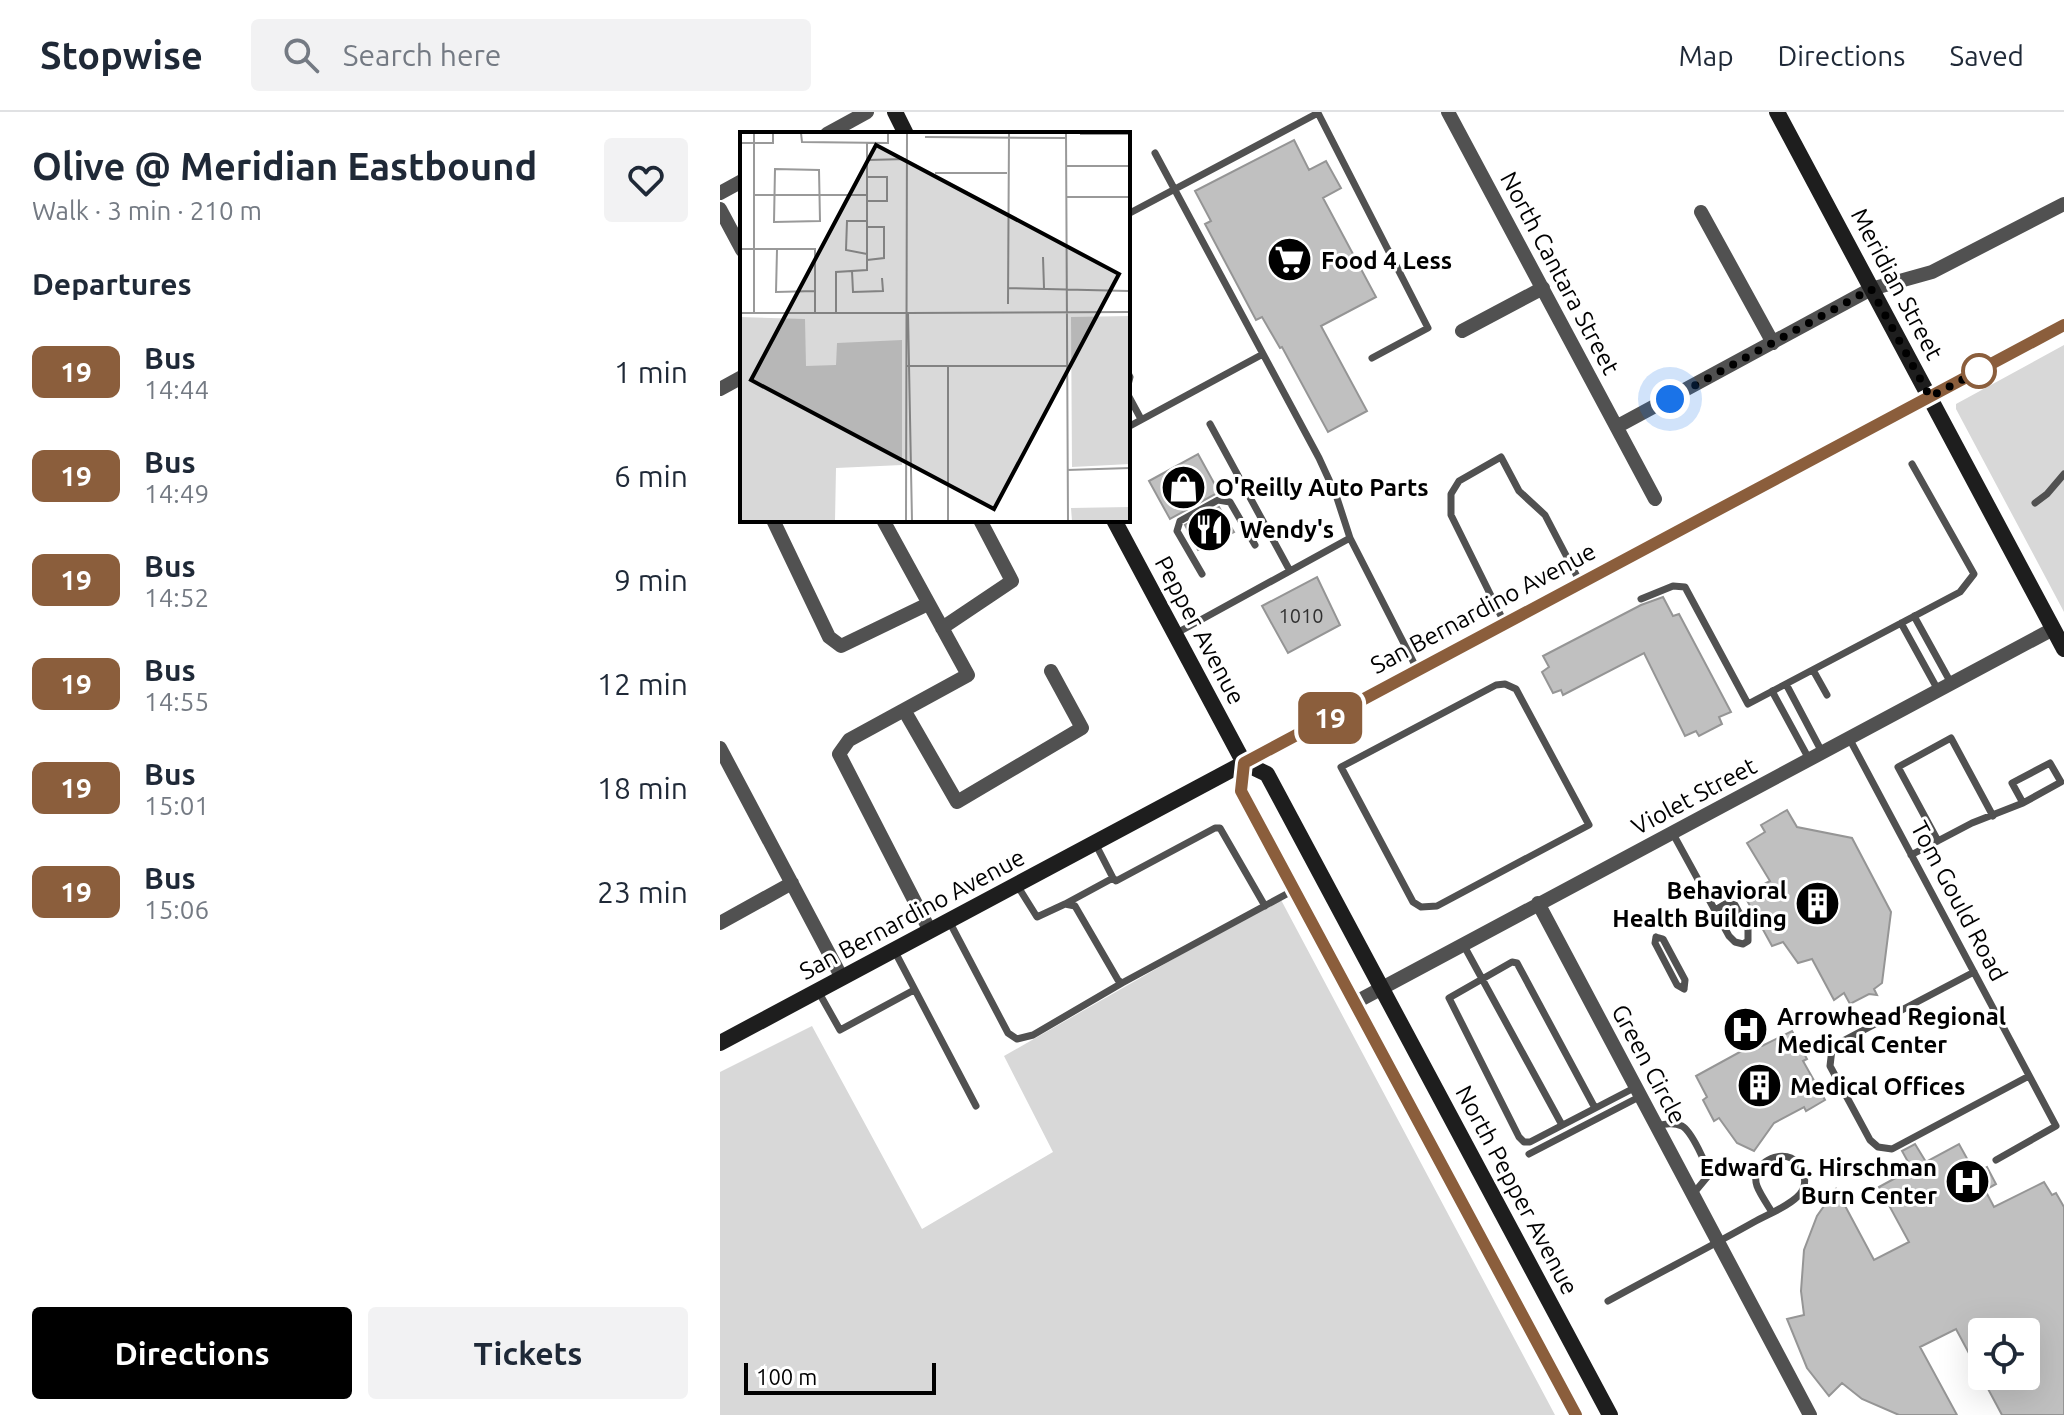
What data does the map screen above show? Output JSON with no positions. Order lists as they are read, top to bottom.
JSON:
{
  "streets": {
    "main road": [
      "Meridian Street",
      "San Bernardino Avenue",
      "Pepper Avenue",
      "North Pepper Avenue"
    ],
    "street": ["North Cantara Street", "Violet Street", "Green Circle"],
    "lane": ["Tom Gould Road"]
  },
  "crossings": [
    ["Meridian Street", "San Bernardino Avenue"],
    ["Meridian Street", "Violet Street"],
    ["San Bernardino Avenue", "Pepper Avenue"],
    ["Pepper Avenue", "Violet Street"],
    ["Pepper Avenue", "North Pepper Avenue"],
    ["Violet Street", "Tom Gould Road"],
    ["Violet Street", "Green Circle"],
    ["Violet Street", "North Pepper Avenue"]
  ],
  "places": {
    "supermarket": ["Food 4 Less"],
    "shop": ["O'Reilly Auto Parts"],
    "restaurant": ["Wendy's"],
    "building": ["Behavioral Health Building", "Medical Offices"],
    "hospital": ["Arrowhead Regional Medical Center", "Edward G. Hirschman Burn Center"]
  },
  "lines": ["bus line 19"],
  "house_numbers": ["1010"],
  "scale_bar": "100 m",
  "page": {
    "header": "Stopwise",
    "search": "Search here",
    "nav": ["Map", "Directions", "Saved"],
    "heading": [
      ["Olive @ Meridian Eastbound", "Walk · 3 min · 210 m"],
      "Departures"
    ],
    "on_map": "19",
    "list": [
      {
        "mark": "19",
        "name": "Bus",
        "note": "14:44",
        "value": "1 min"
      },
      {
        "mark": "19",
        "name": "Bus",
        "note": "14:49",
        "value": "6 min"
      },
      {
        "mark": "19",
        "name": "Bus",
        "note": "14:52",
        "value": "9 min"
      },
      {
        "mark": "19",
        "name": "Bus",
        "note": "14:55",
        "value": "12 min"
      },
      {
        "mark": "19",
        "name": "Bus",
        "note": "15:01",
        "value": "18 min"
      },
      {
        "mark": "19",
        "name": "Bus",
        "note": "15:06",
        "value": "23 min"
      }
    ],
    "buttons": ["Directions", "Tickets"],
    "scale": "100 m"
  }
}
